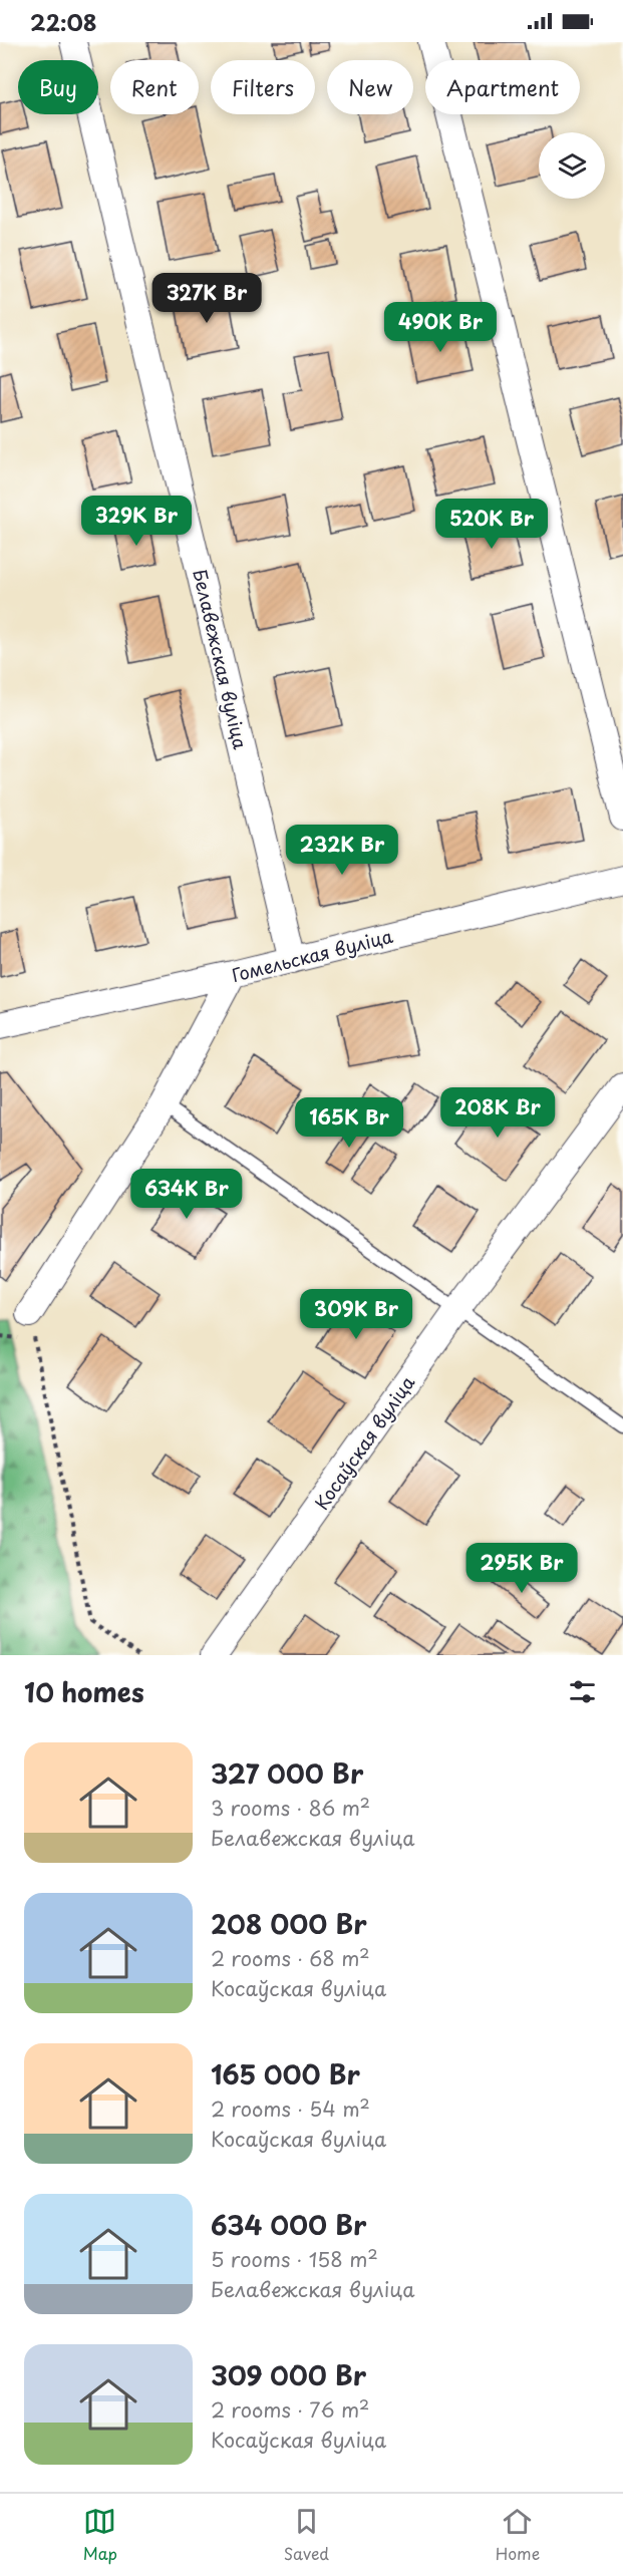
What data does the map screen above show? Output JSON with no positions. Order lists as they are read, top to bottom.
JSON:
{
  "streets": {
    "street": ["Белавежская вуліца", "Гомельская вуліца", "Косаўская вуліца"]
  },
  "crossings": [
    ["Белавежская вуліца", "Гомельская вуліца"]
  ],
  "page": {
    "status": "22:08",
    "chip": [
      "Buy",
      "Rent",
      "Filters",
      "New",
      "Apartment"
    ],
    "price": [
      "327K Br",
      "490K Br",
      "329K Br",
      "520K Br",
      "232K Br",
      "208K Br",
      "165K Br",
      "634K Br",
      "309K Br",
      "295K Br"
    ],
    "heading": "10 homes",
    "list": [
      {
        "name": "327 000 Br",
        "note": "3 rooms · 86 m² · Белавежская вуліца"
      },
      {
        "name": "208 000 Br",
        "note": "2 rooms · 68 m² · Косаўская вуліца"
      },
      {
        "name": "165 000 Br",
        "note": "2 rooms · 54 m² · Косаўская вуліца"
      },
      {
        "name": "634 000 Br",
        "note": "5 rooms · 158 m² · Белавежская вуліца"
      },
      {
        "name": "309 000 Br",
        "note": "2 rooms · 76 m² · Косаўская вуліца"
      }
    ],
    "tabs": ["Map", "Saved", "Home"]
  }
}
